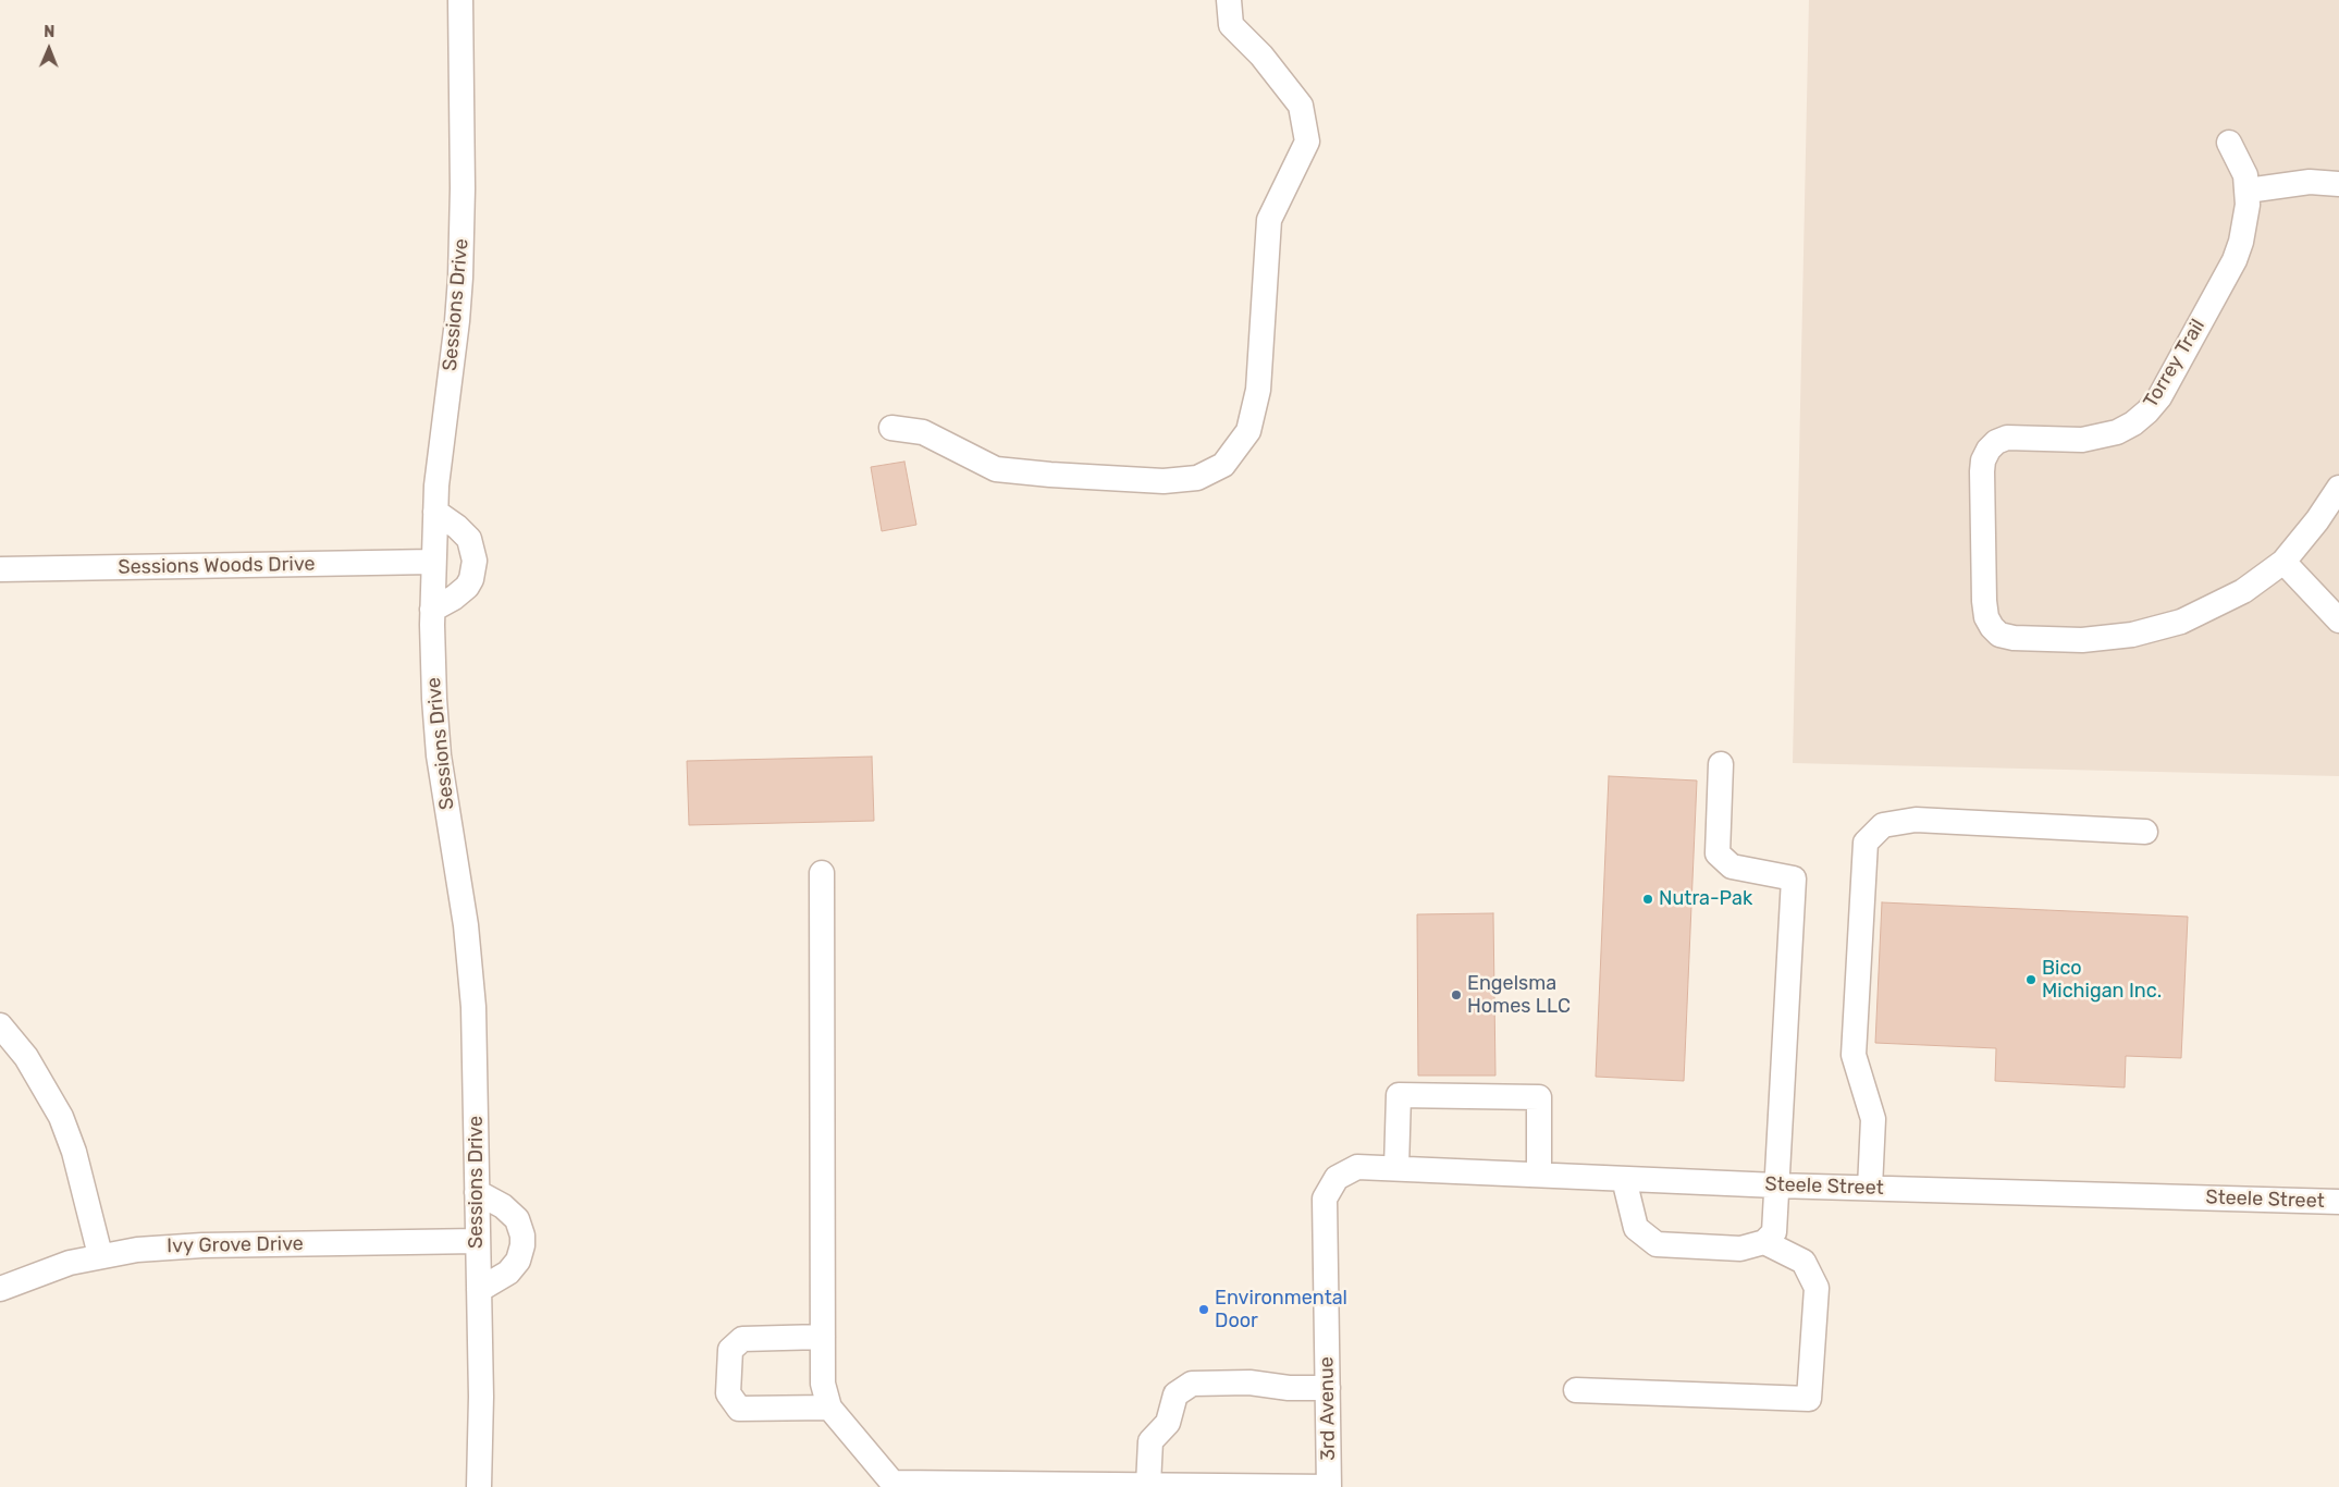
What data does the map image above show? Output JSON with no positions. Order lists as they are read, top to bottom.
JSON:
{
  "streets": {
    "street": [
      "Sessions Drive",
      "Torrey Trail",
      "Sessions Woods Drive",
      "Steele Street",
      "Ivy Grove Drive",
      "3rd Avenue"
    ]
  },
  "crossings": [
    ["Sessions Drive", "Sessions Woods Drive"],
    ["Sessions Drive", "Ivy Grove Drive"],
    ["Steele Street", "3rd Avenue"]
  ],
  "places": [
    "Nutra-Pak",
    "Bico Michigan Inc.",
    "Engelsma Homes LLC",
    "Environmental Door"
  ],
  "north": "top"
}
